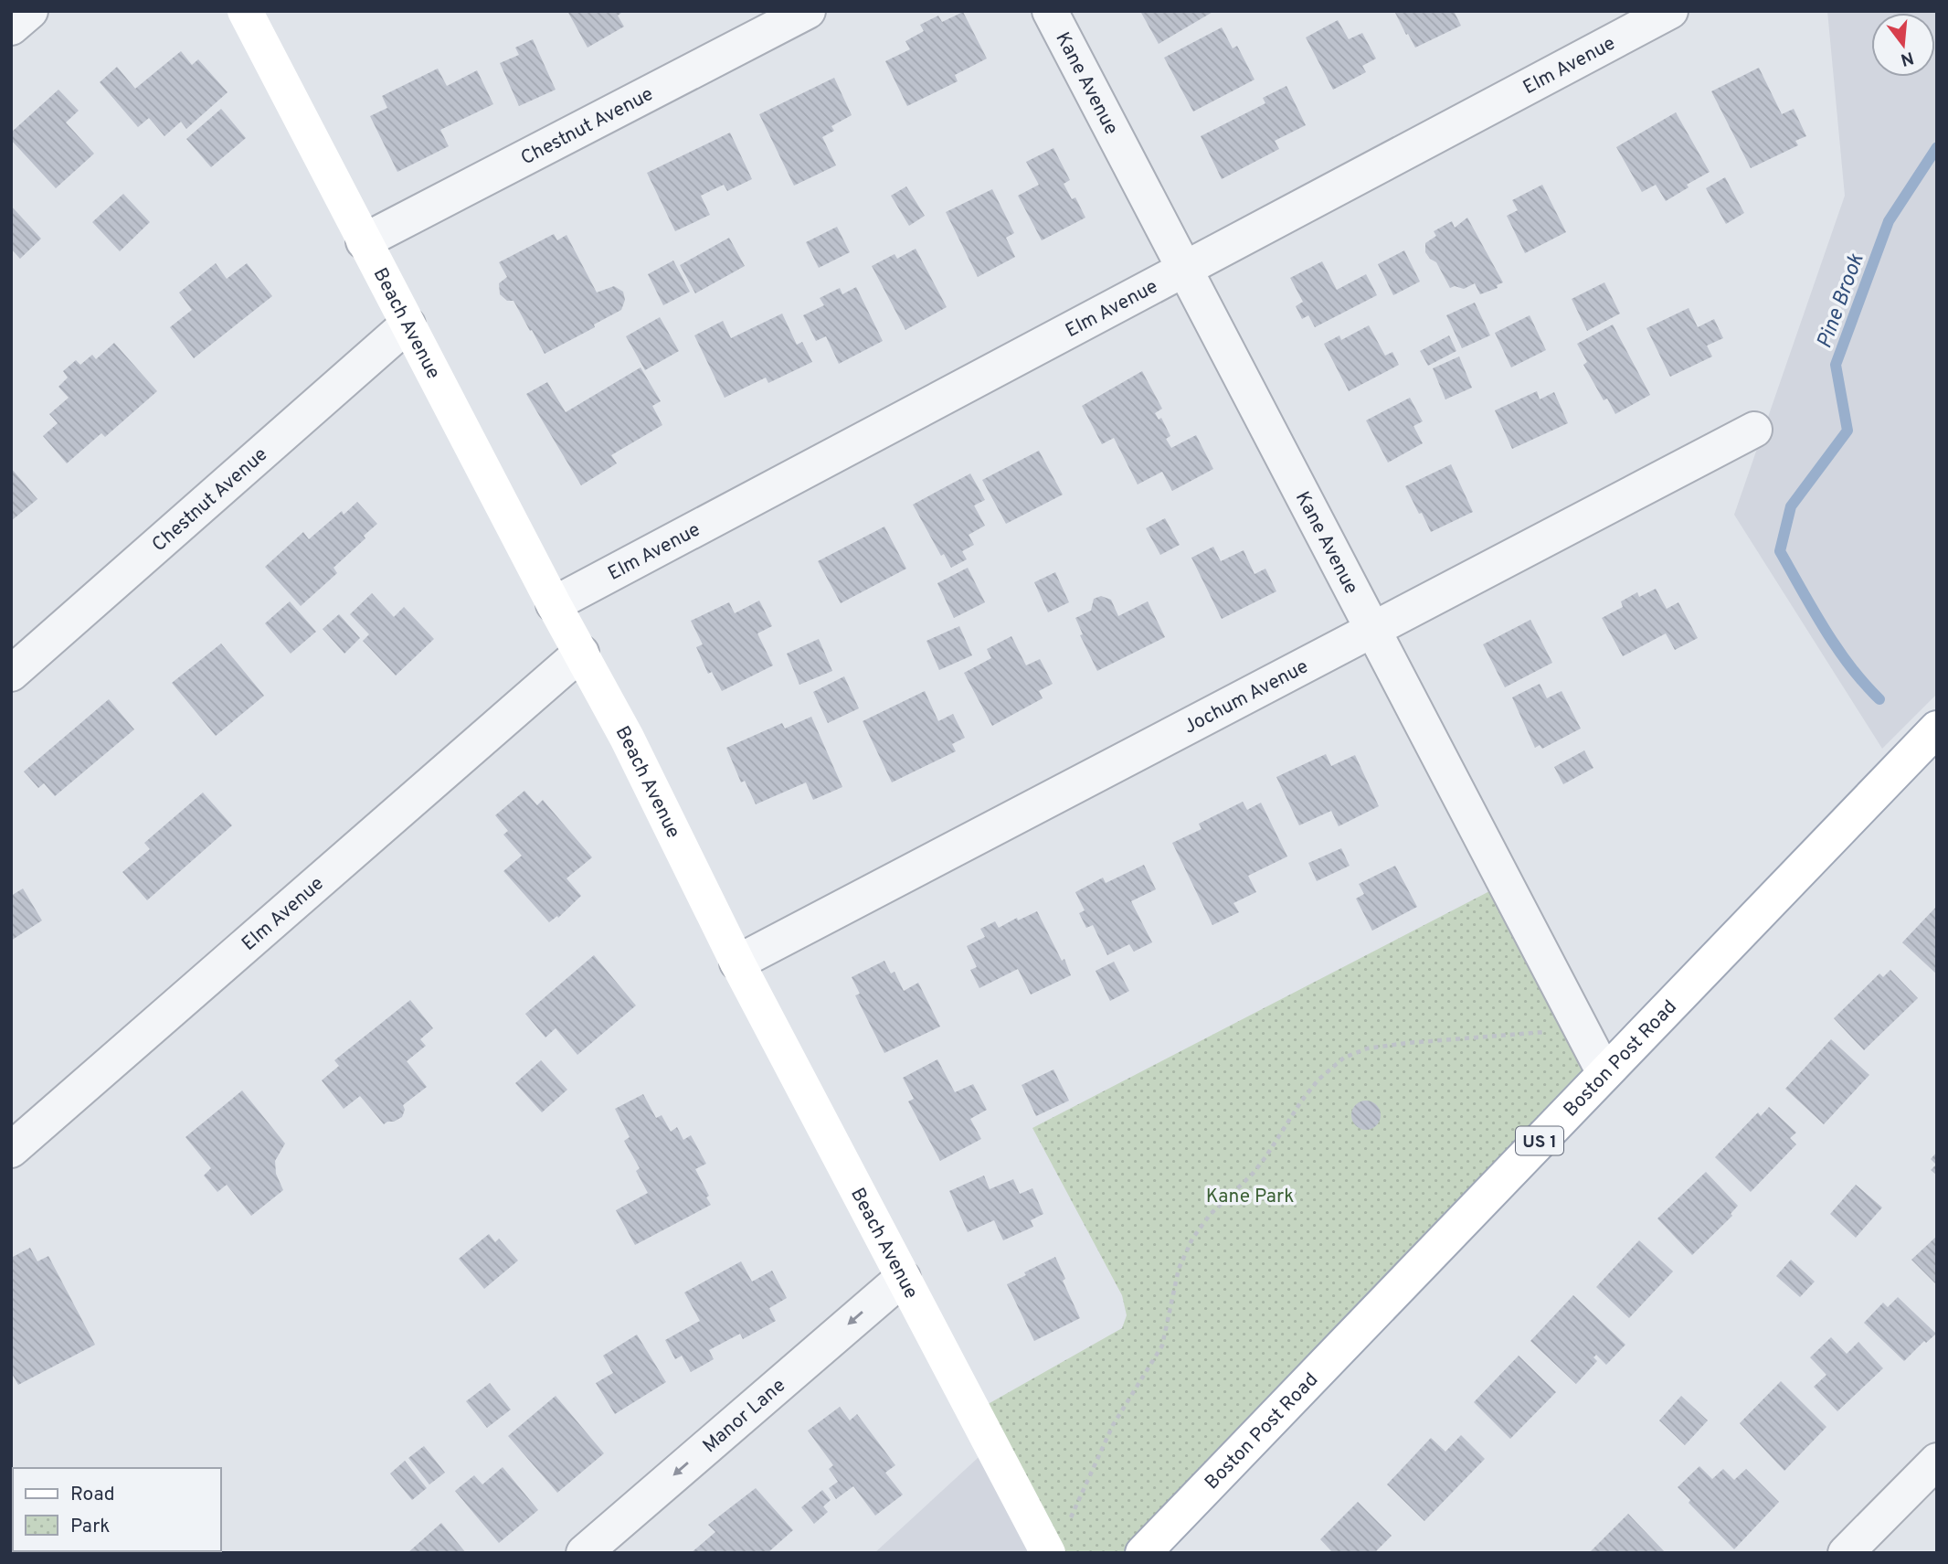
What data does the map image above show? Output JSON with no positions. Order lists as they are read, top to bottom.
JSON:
{
  "streets": {
    "street": [
      "Elm Avenue",
      "Kane Avenue",
      "Chestnut Avenue",
      "Beach Avenue",
      "Jochum Avenue",
      "Boston Post Road",
      "US 1",
      "Manor Lane"
    ]
  },
  "crossings": [
    ["Elm Avenue", "Kane Avenue"],
    ["Elm Avenue", "Beach Avenue"],
    ["Kane Avenue", "Jochum Avenue"],
    ["Kane Avenue", "Boston Post Road"],
    ["Chestnut Avenue", "Beach Avenue"],
    ["Beach Avenue", "Jochum Avenue"],
    ["Beach Avenue", "Manor Lane"]
  ],
  "one_way": ["Manor Lane"],
  "water": ["Pine Brook"],
  "parks": ["Kane Park"],
  "legend": ["Road", "Park"],
  "north": "bottom"
}
